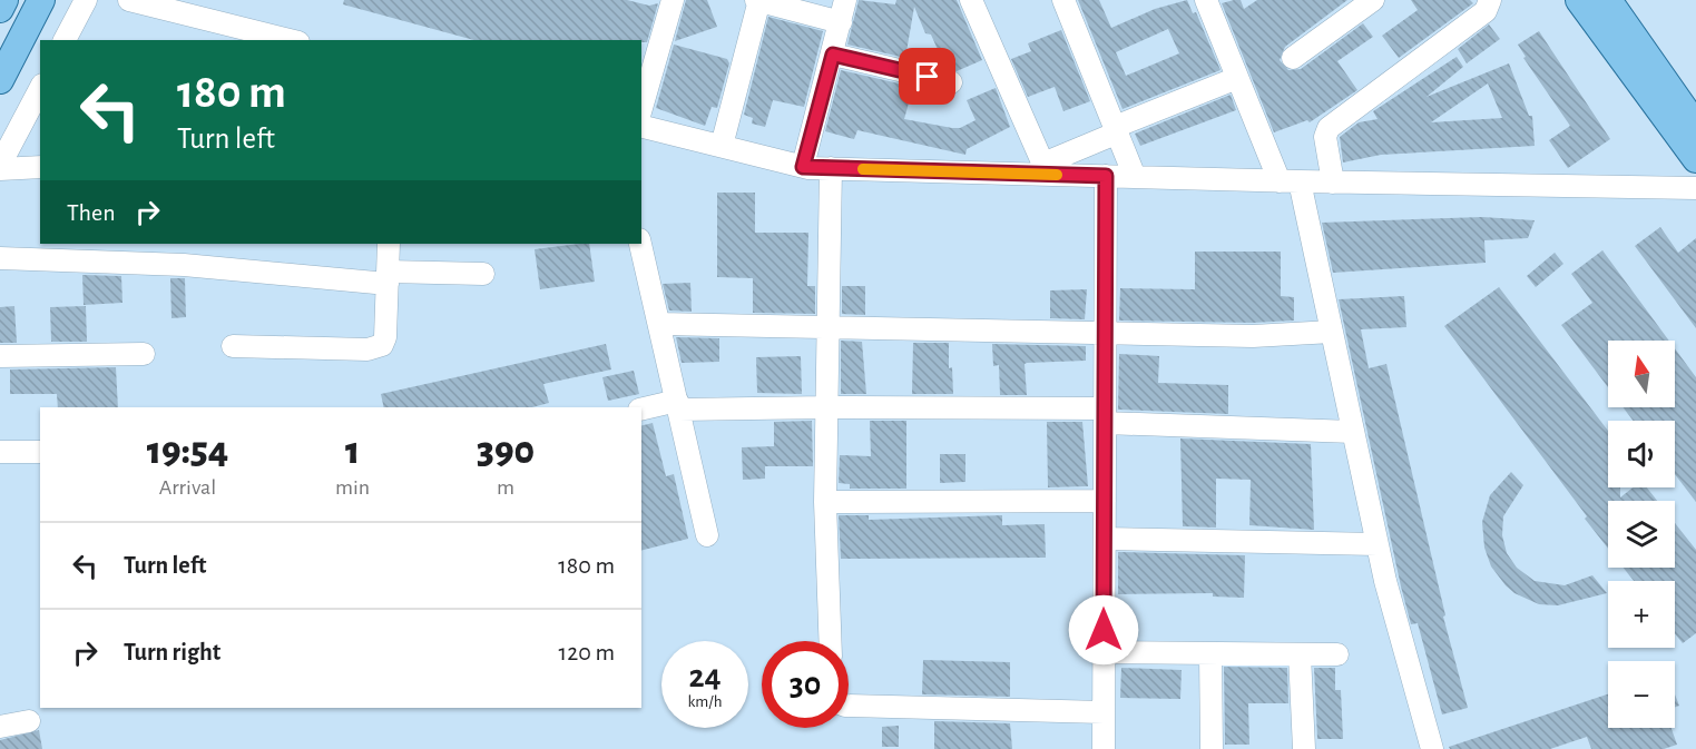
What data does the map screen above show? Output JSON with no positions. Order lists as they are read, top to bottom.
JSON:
{
  "north": "top",
  "page": {
    "turn": ["180 m", "Turn left"],
    "then": "Then",
    "map_buttons": ["+", "−"],
    "eta": [
      "19:54",
      "Arrival",
      "1",
      "min",
      "390",
      "m"
    ],
    "list": [
      {
        "name": "Turn left",
        "value": "180 m"
      },
      {
        "name": "Turn right",
        "value": "120 m"
      }
    ],
    "speed": "24 km/h",
    "limit": "30"
  }
}
